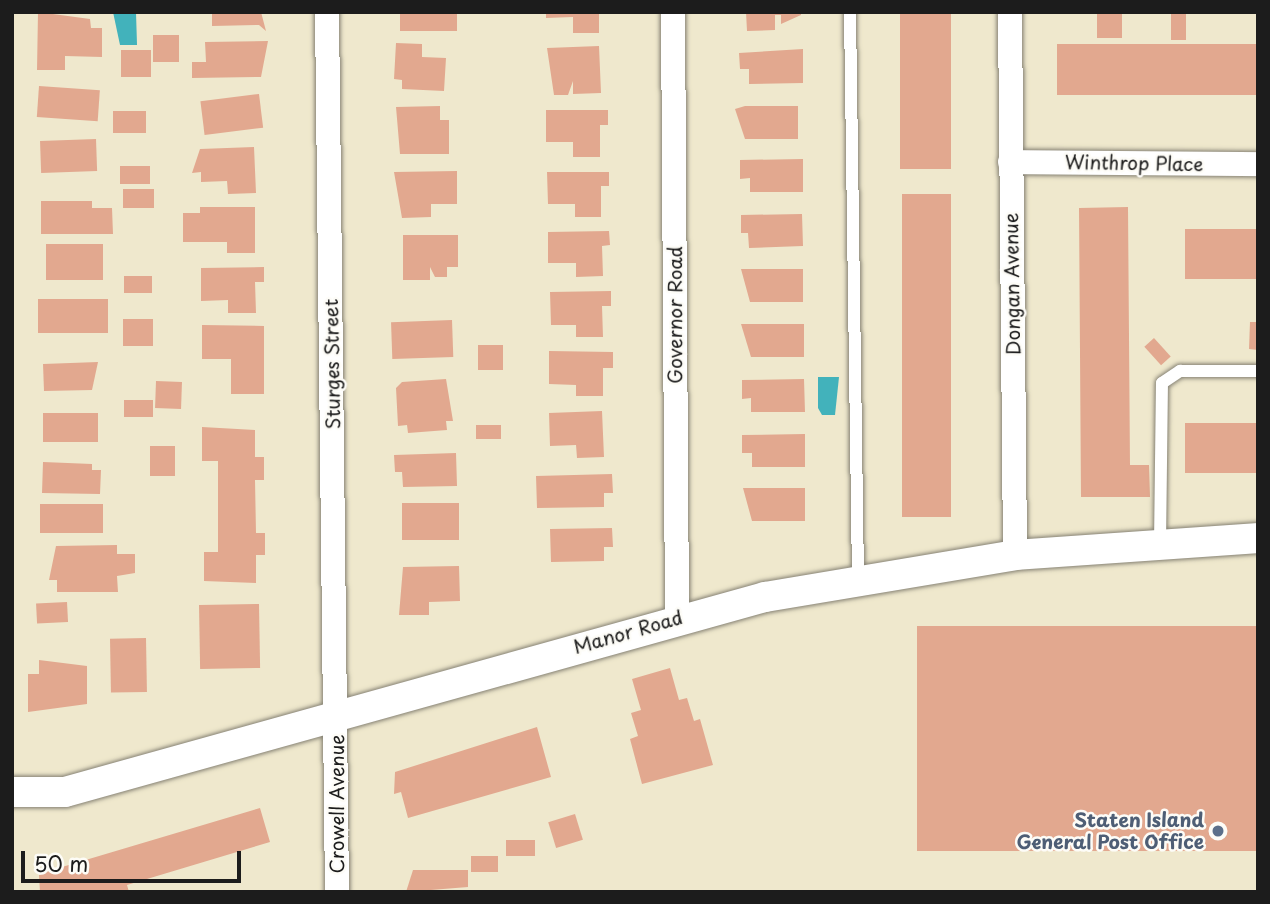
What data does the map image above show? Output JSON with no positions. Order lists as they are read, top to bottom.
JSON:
{
  "streets": {
    "street": [
      "Winthrop Place",
      "Dongan Avenue",
      "Governor Road",
      "Sturges Street",
      "Manor Road",
      "Crowell Avenue"
    ]
  },
  "crossings": [
    ["Winthrop Place", "Dongan Avenue"],
    ["Dongan Avenue", "Manor Road"],
    ["Governor Road", "Manor Road"],
    ["Sturges Street", "Manor Road"],
    ["Sturges Street", "Crowell Avenue"],
    ["Manor Road", "Crowell Avenue"]
  ],
  "places": ["Staten Island General Post Office"],
  "scale_bar": "50 m"
}
